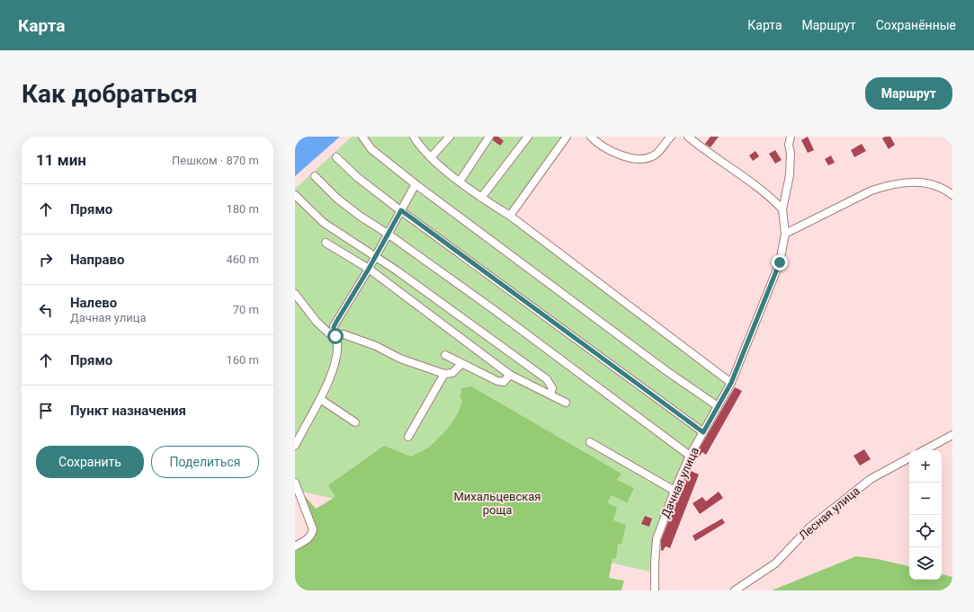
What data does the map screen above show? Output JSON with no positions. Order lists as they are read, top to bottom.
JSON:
{
  "streets": {
    "street": ["Дачная улица", "Лесная улица"]
  },
  "parks": ["Михальцевская роща"],
  "page": {
    "header": "Карта",
    "nav": ["Карта", "Маршрут", "Сохранённые"],
    "buttons": [
      "Маршрут",
      ["Сохранить", "Поделиться"]
    ],
    "title": "Как добраться",
    "heading": ["11 мин", "Пешком · 870 m"],
    "list": [
      ["Прямо", "180 m"],
      ["Направо", "460 m"],
      ["Налево", "Дачная улица", "70 m"],
      ["Прямо", "160 m"],
      "Пункт назначения"
    ],
    "map_buttons": ["+", "−"]
  }
}
